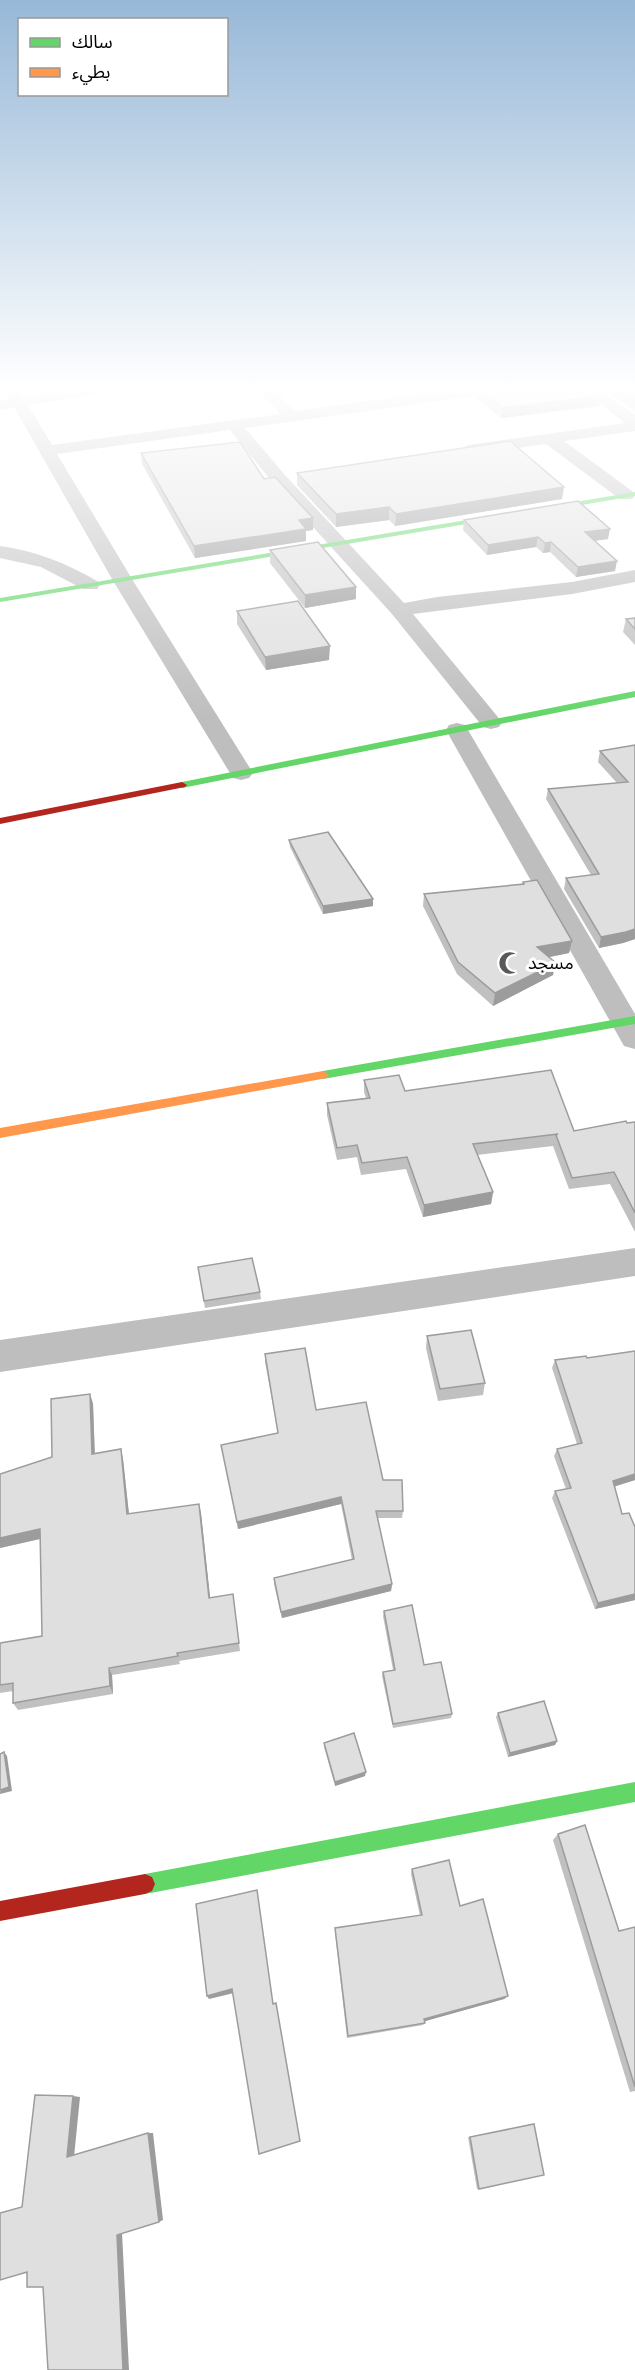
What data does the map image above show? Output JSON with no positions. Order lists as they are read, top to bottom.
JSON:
{
  "places": {
    "mosque": ["مسجد"]
  },
  "legend": ["سالك", "بطيء"]
}
